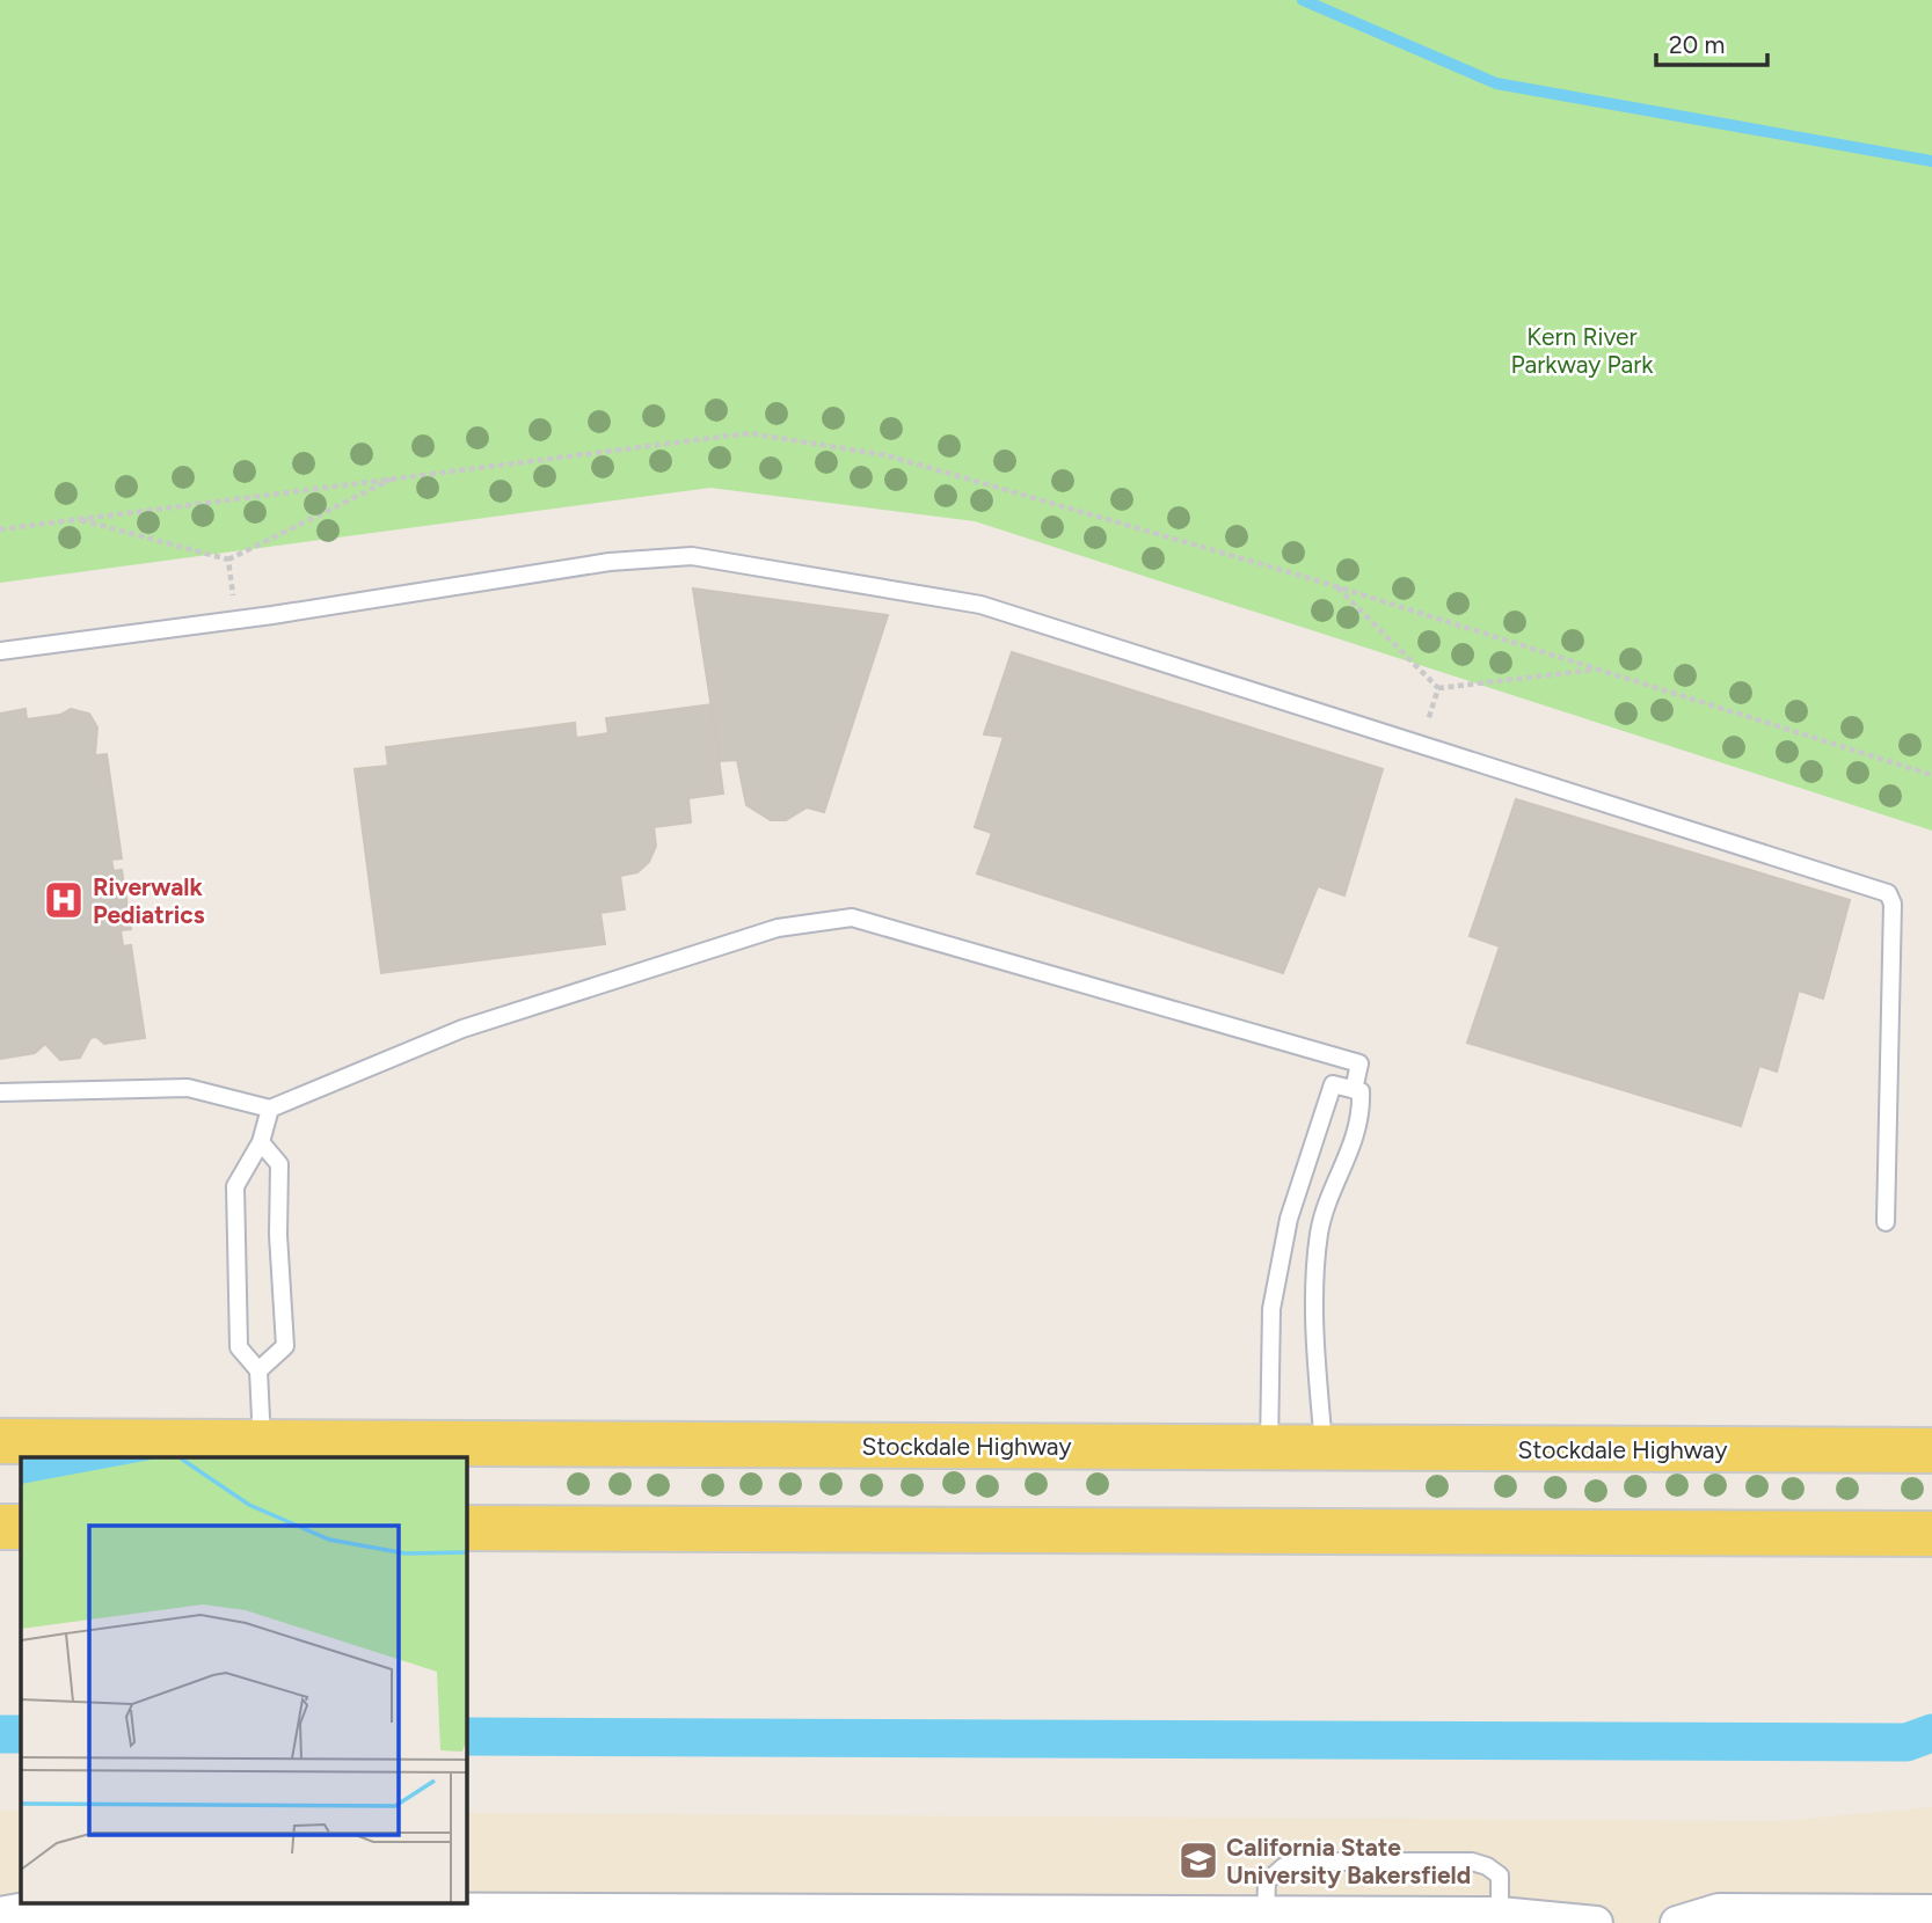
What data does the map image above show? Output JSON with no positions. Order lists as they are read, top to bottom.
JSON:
{
  "streets": {
    "main road": ["Stockdale Highway"]
  },
  "parks": ["Kern River Parkway Park"],
  "places": {
    "hospital": ["Riverwalk Pediatrics"],
    "school or university": ["California State University Bakersfield"]
  },
  "scale_bar": "20 m"
}
